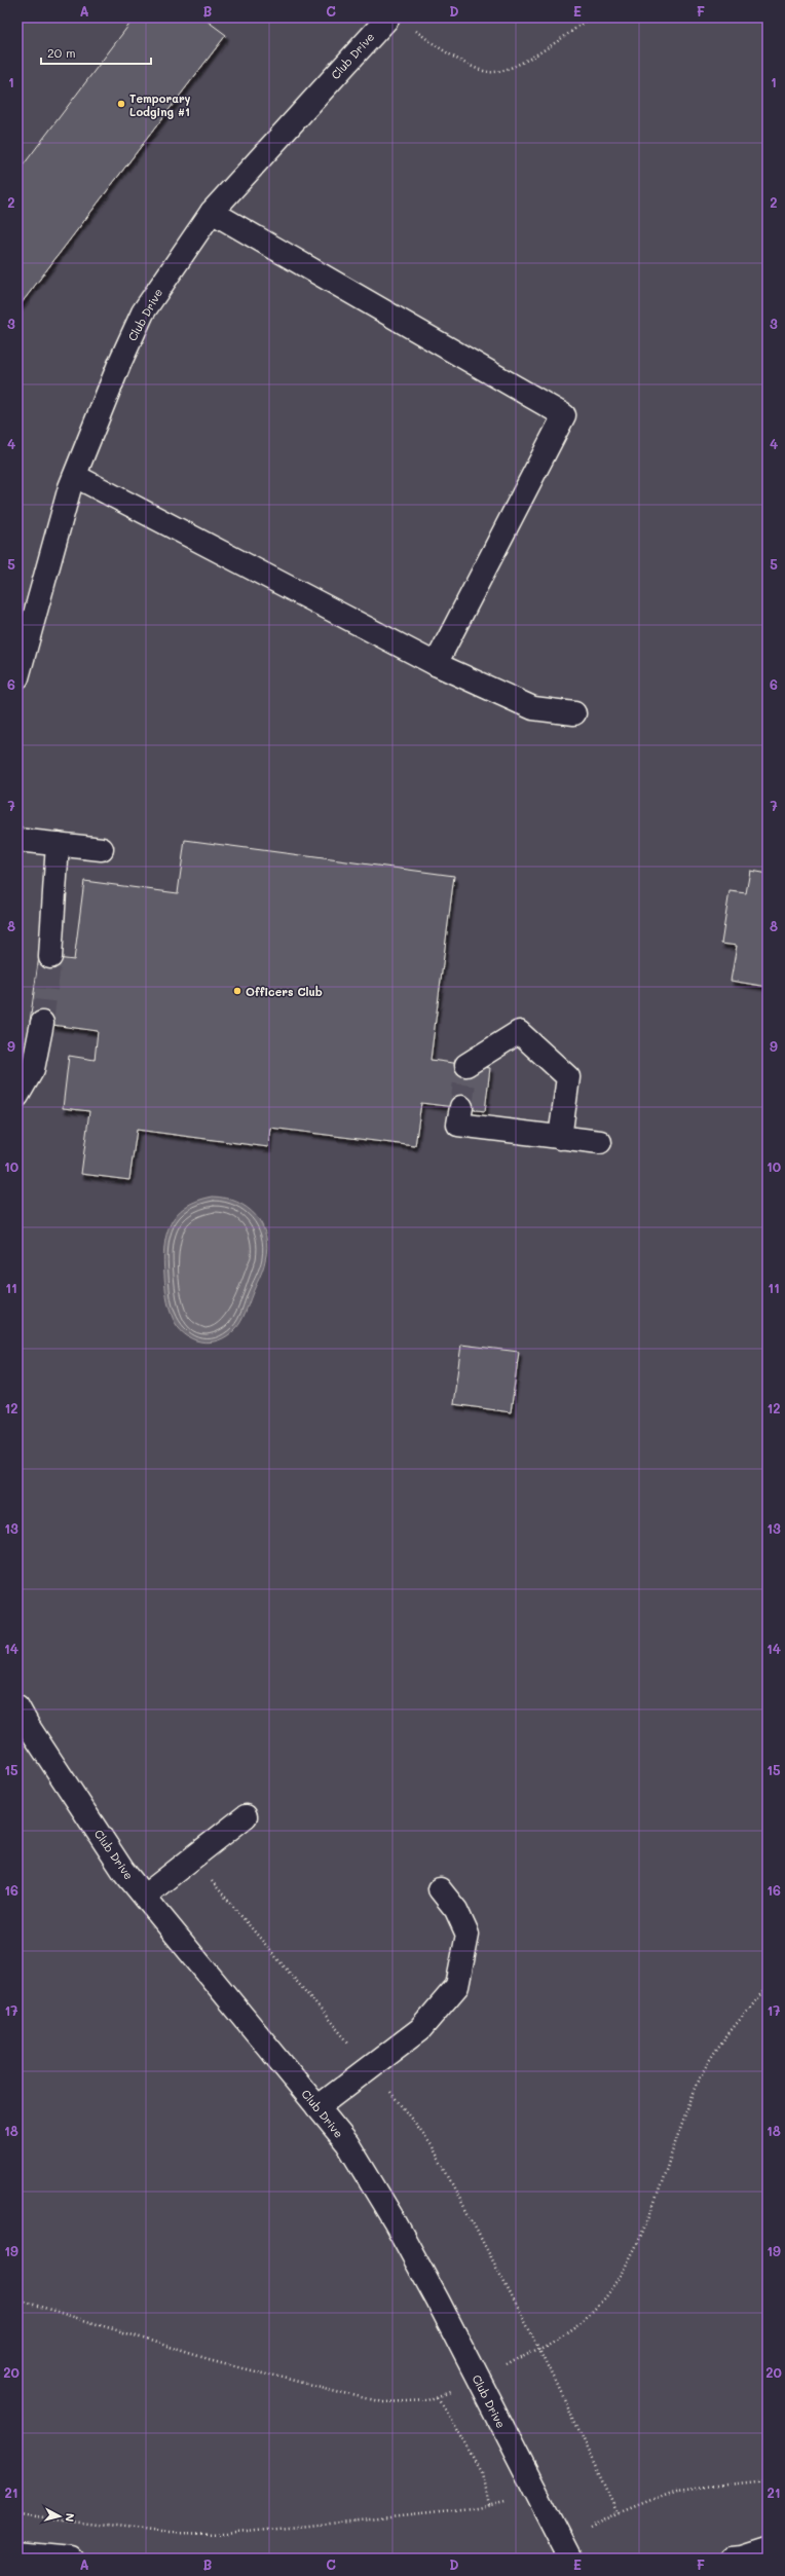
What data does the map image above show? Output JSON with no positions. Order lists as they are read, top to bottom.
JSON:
{
  "streets": {
    "street": ["Club Drive"]
  },
  "places": ["Temporary Lodging #1", "Officers Club"],
  "scale_bar": "20 m",
  "north": "right",
  "grid": {
    "columns": [
      "A",
      "B",
      "C",
      "D",
      "E",
      "F"
    ],
    "rows": [
      "1",
      "2",
      "3",
      "4",
      "5",
      "6",
      "7",
      "8",
      "9",
      "10",
      "11",
      "12",
      "13",
      "14",
      "15",
      "16",
      "17",
      "18",
      "19",
      "20",
      "21"
    ]
  }
}
